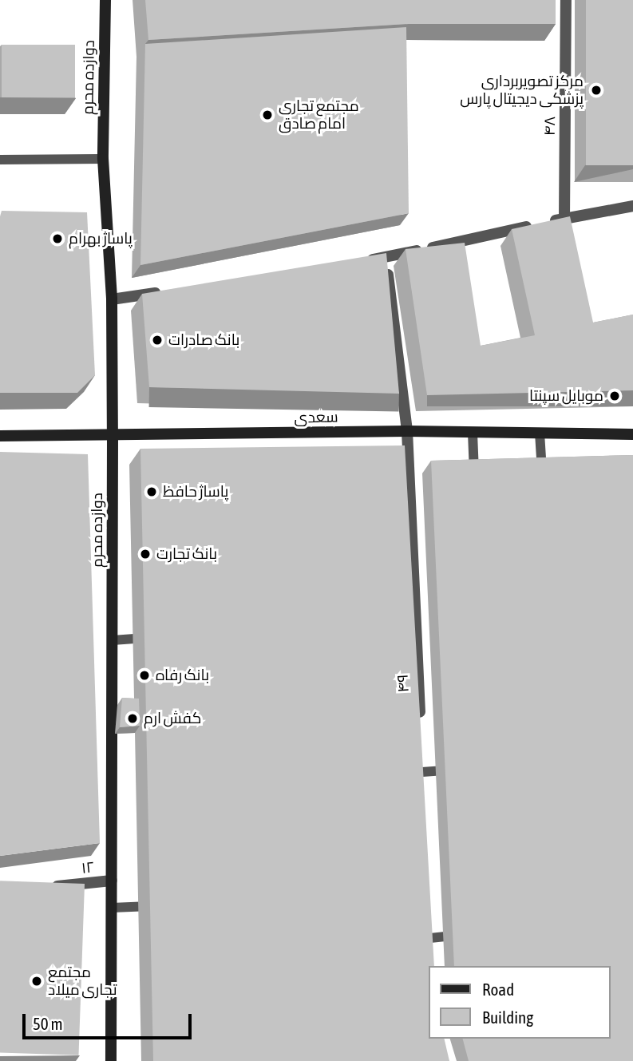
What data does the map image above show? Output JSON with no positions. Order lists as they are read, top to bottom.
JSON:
{
  "streets": {
    "main road": ["دوازده محرم", "سعدی"],
    "street": ["۴۸", "۴۹", "۱۲"]
  },
  "crossings": [
    ["دوازده محرم", "سعدی"],
    ["دوازده محرم", "۱۲"],
    ["سعدی", "۴۹"]
  ],
  "places": [
    "مرکز تصویربرداری پزشکی دیجیتال پارس",
    "مجتمع تجاری امام صادق",
    "پاساژ بهرام",
    "بانک صادرات",
    "موبایل سپنتا",
    "پاساژ حافظ",
    "بانک تجارت",
    "بانک رفاه",
    "کفش ارم",
    "مجتمع تجاری میلاد"
  ],
  "legend": ["Road", "Building"],
  "scale_bar": "50 m"
}
